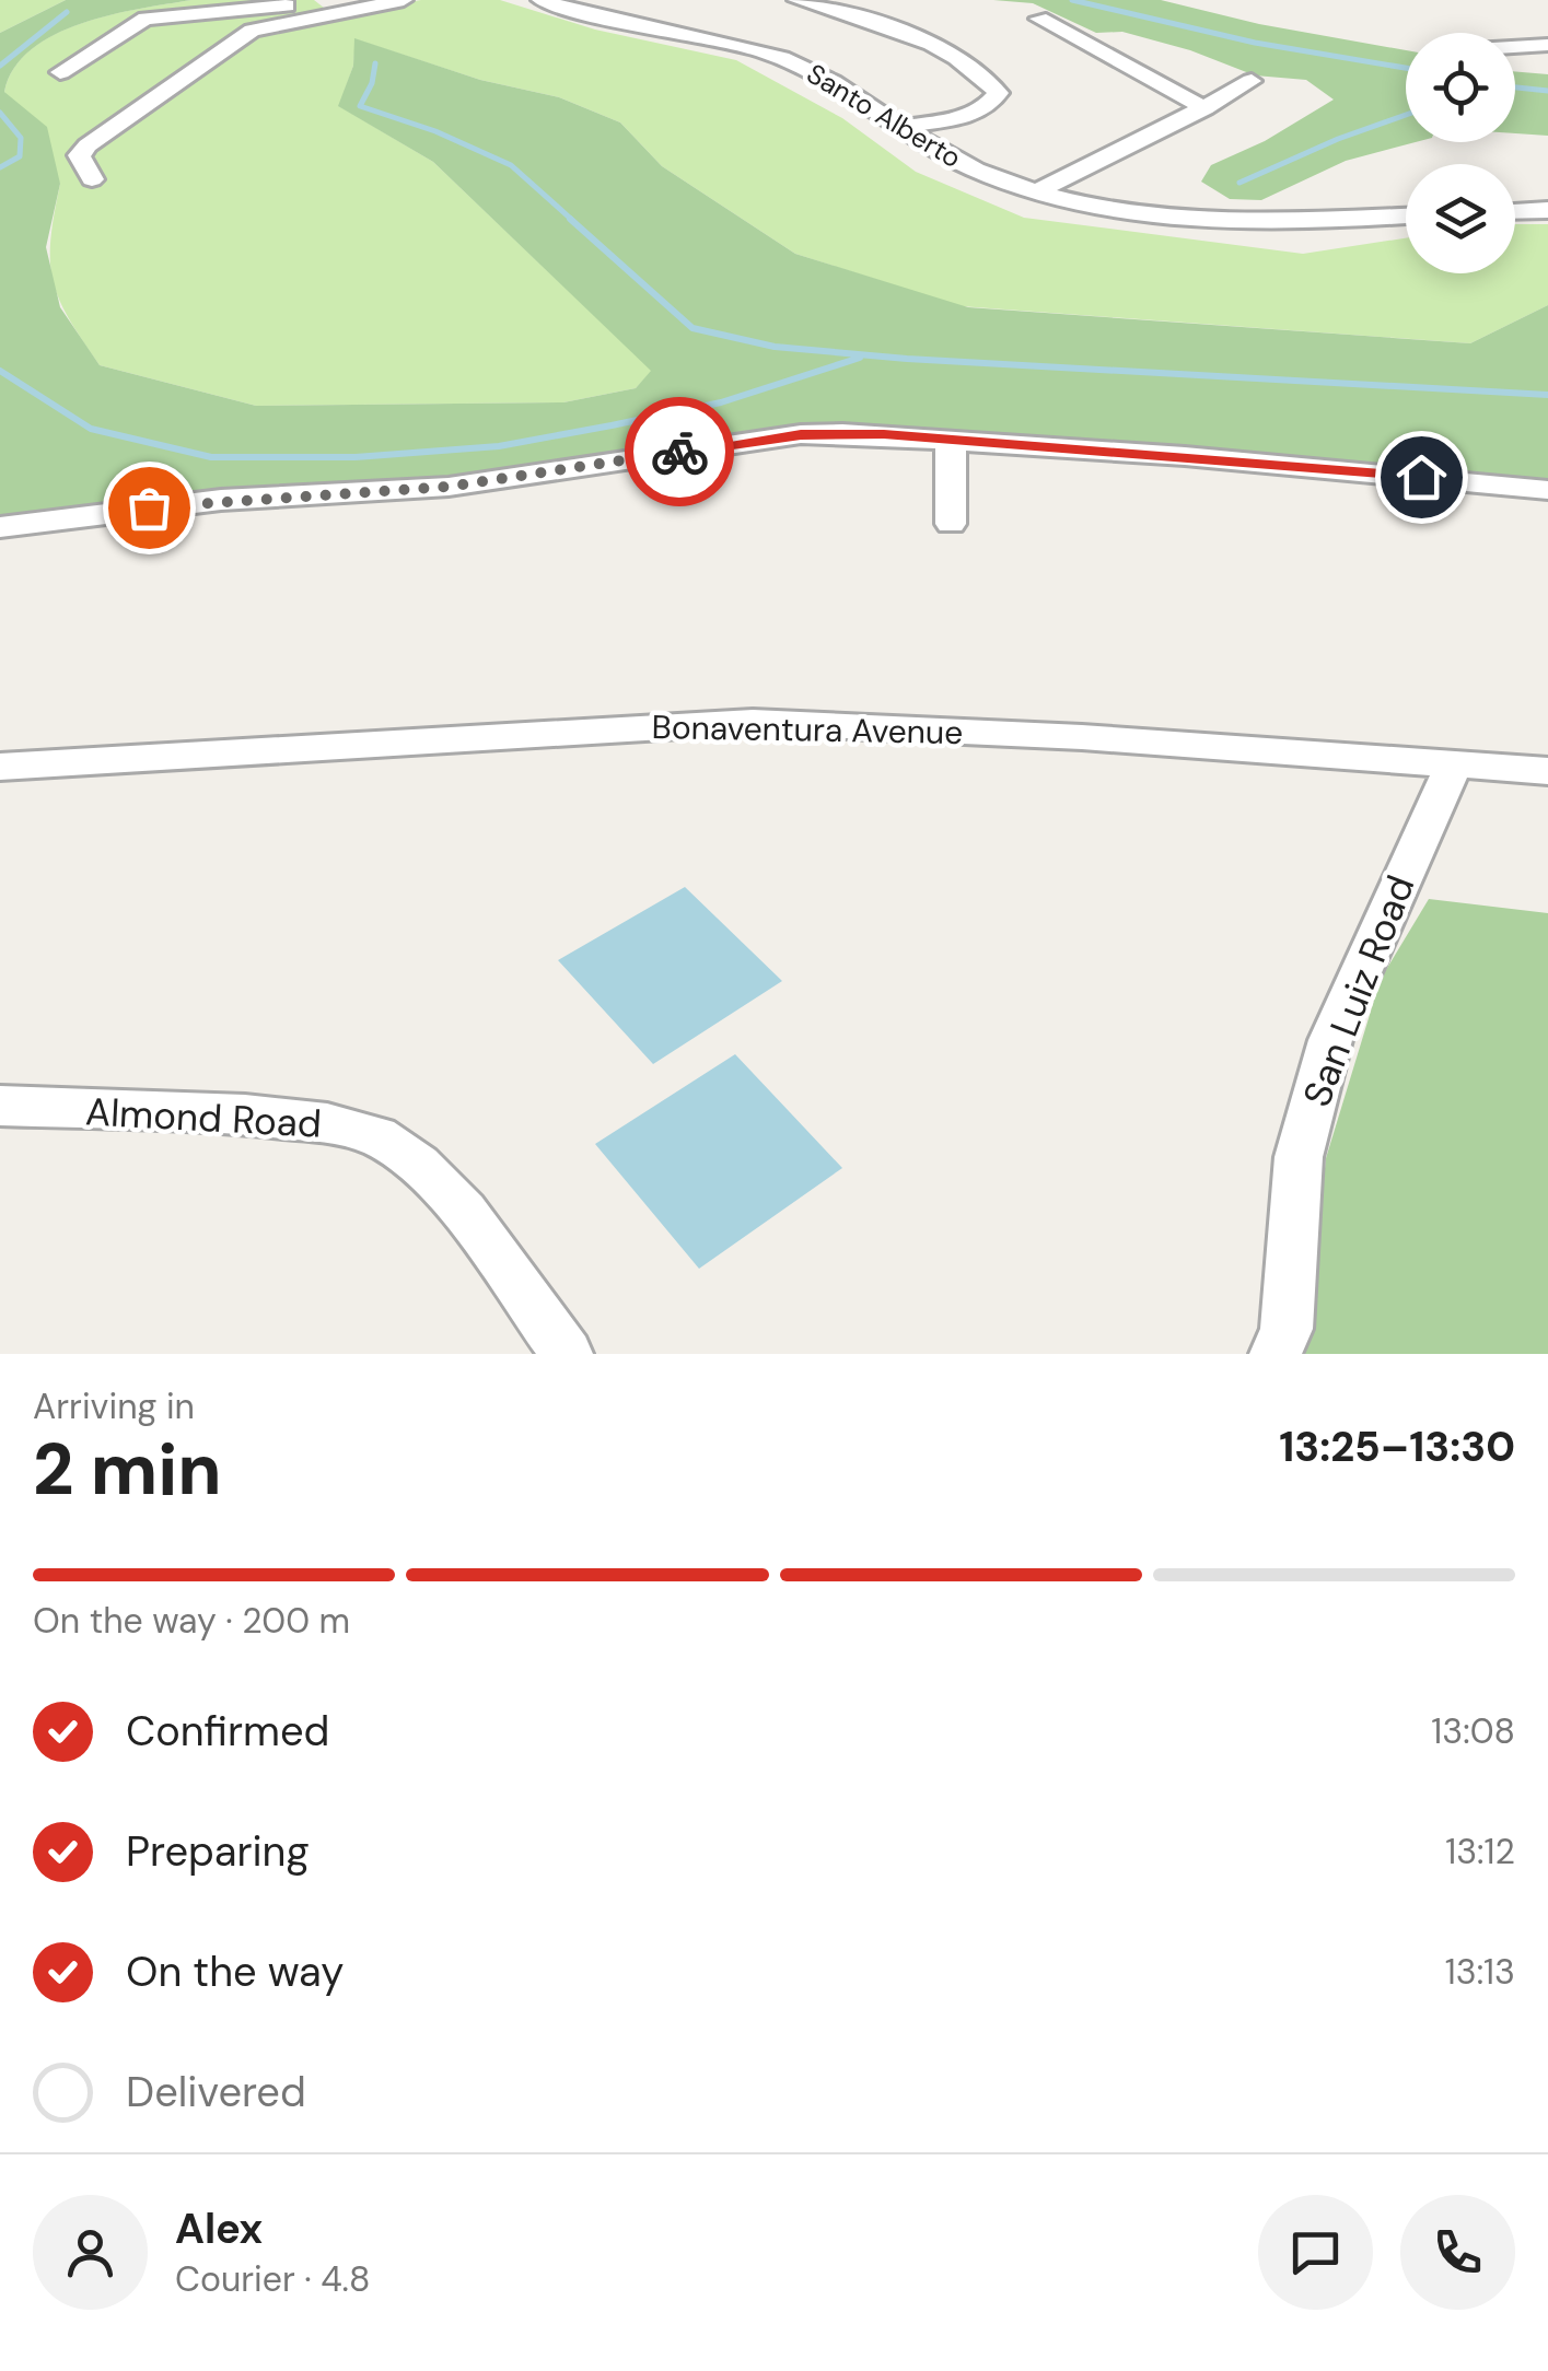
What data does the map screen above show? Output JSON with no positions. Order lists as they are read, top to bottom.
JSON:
{
  "streets": {
    "street": [
      "Santo Alberto",
      "Bonaventura Avenue",
      "San Luiz Road",
      "Almond Road"
    ]
  },
  "crossings": [
    ["Bonaventura Avenue", "San Luiz Road"]
  ],
  "page": {
    "heading": ["2 min", "Arriving in", "13:25–13:30"],
    "panel": ["Alex", "Courier · 4.8"],
    "bar": "On the way · 200 m",
    "list": [
      ["Confirmed", "13:08"],
      ["Preparing", "13:12"],
      ["On the way", "13:13"],
      "Delivered"
    ]
  }
}
